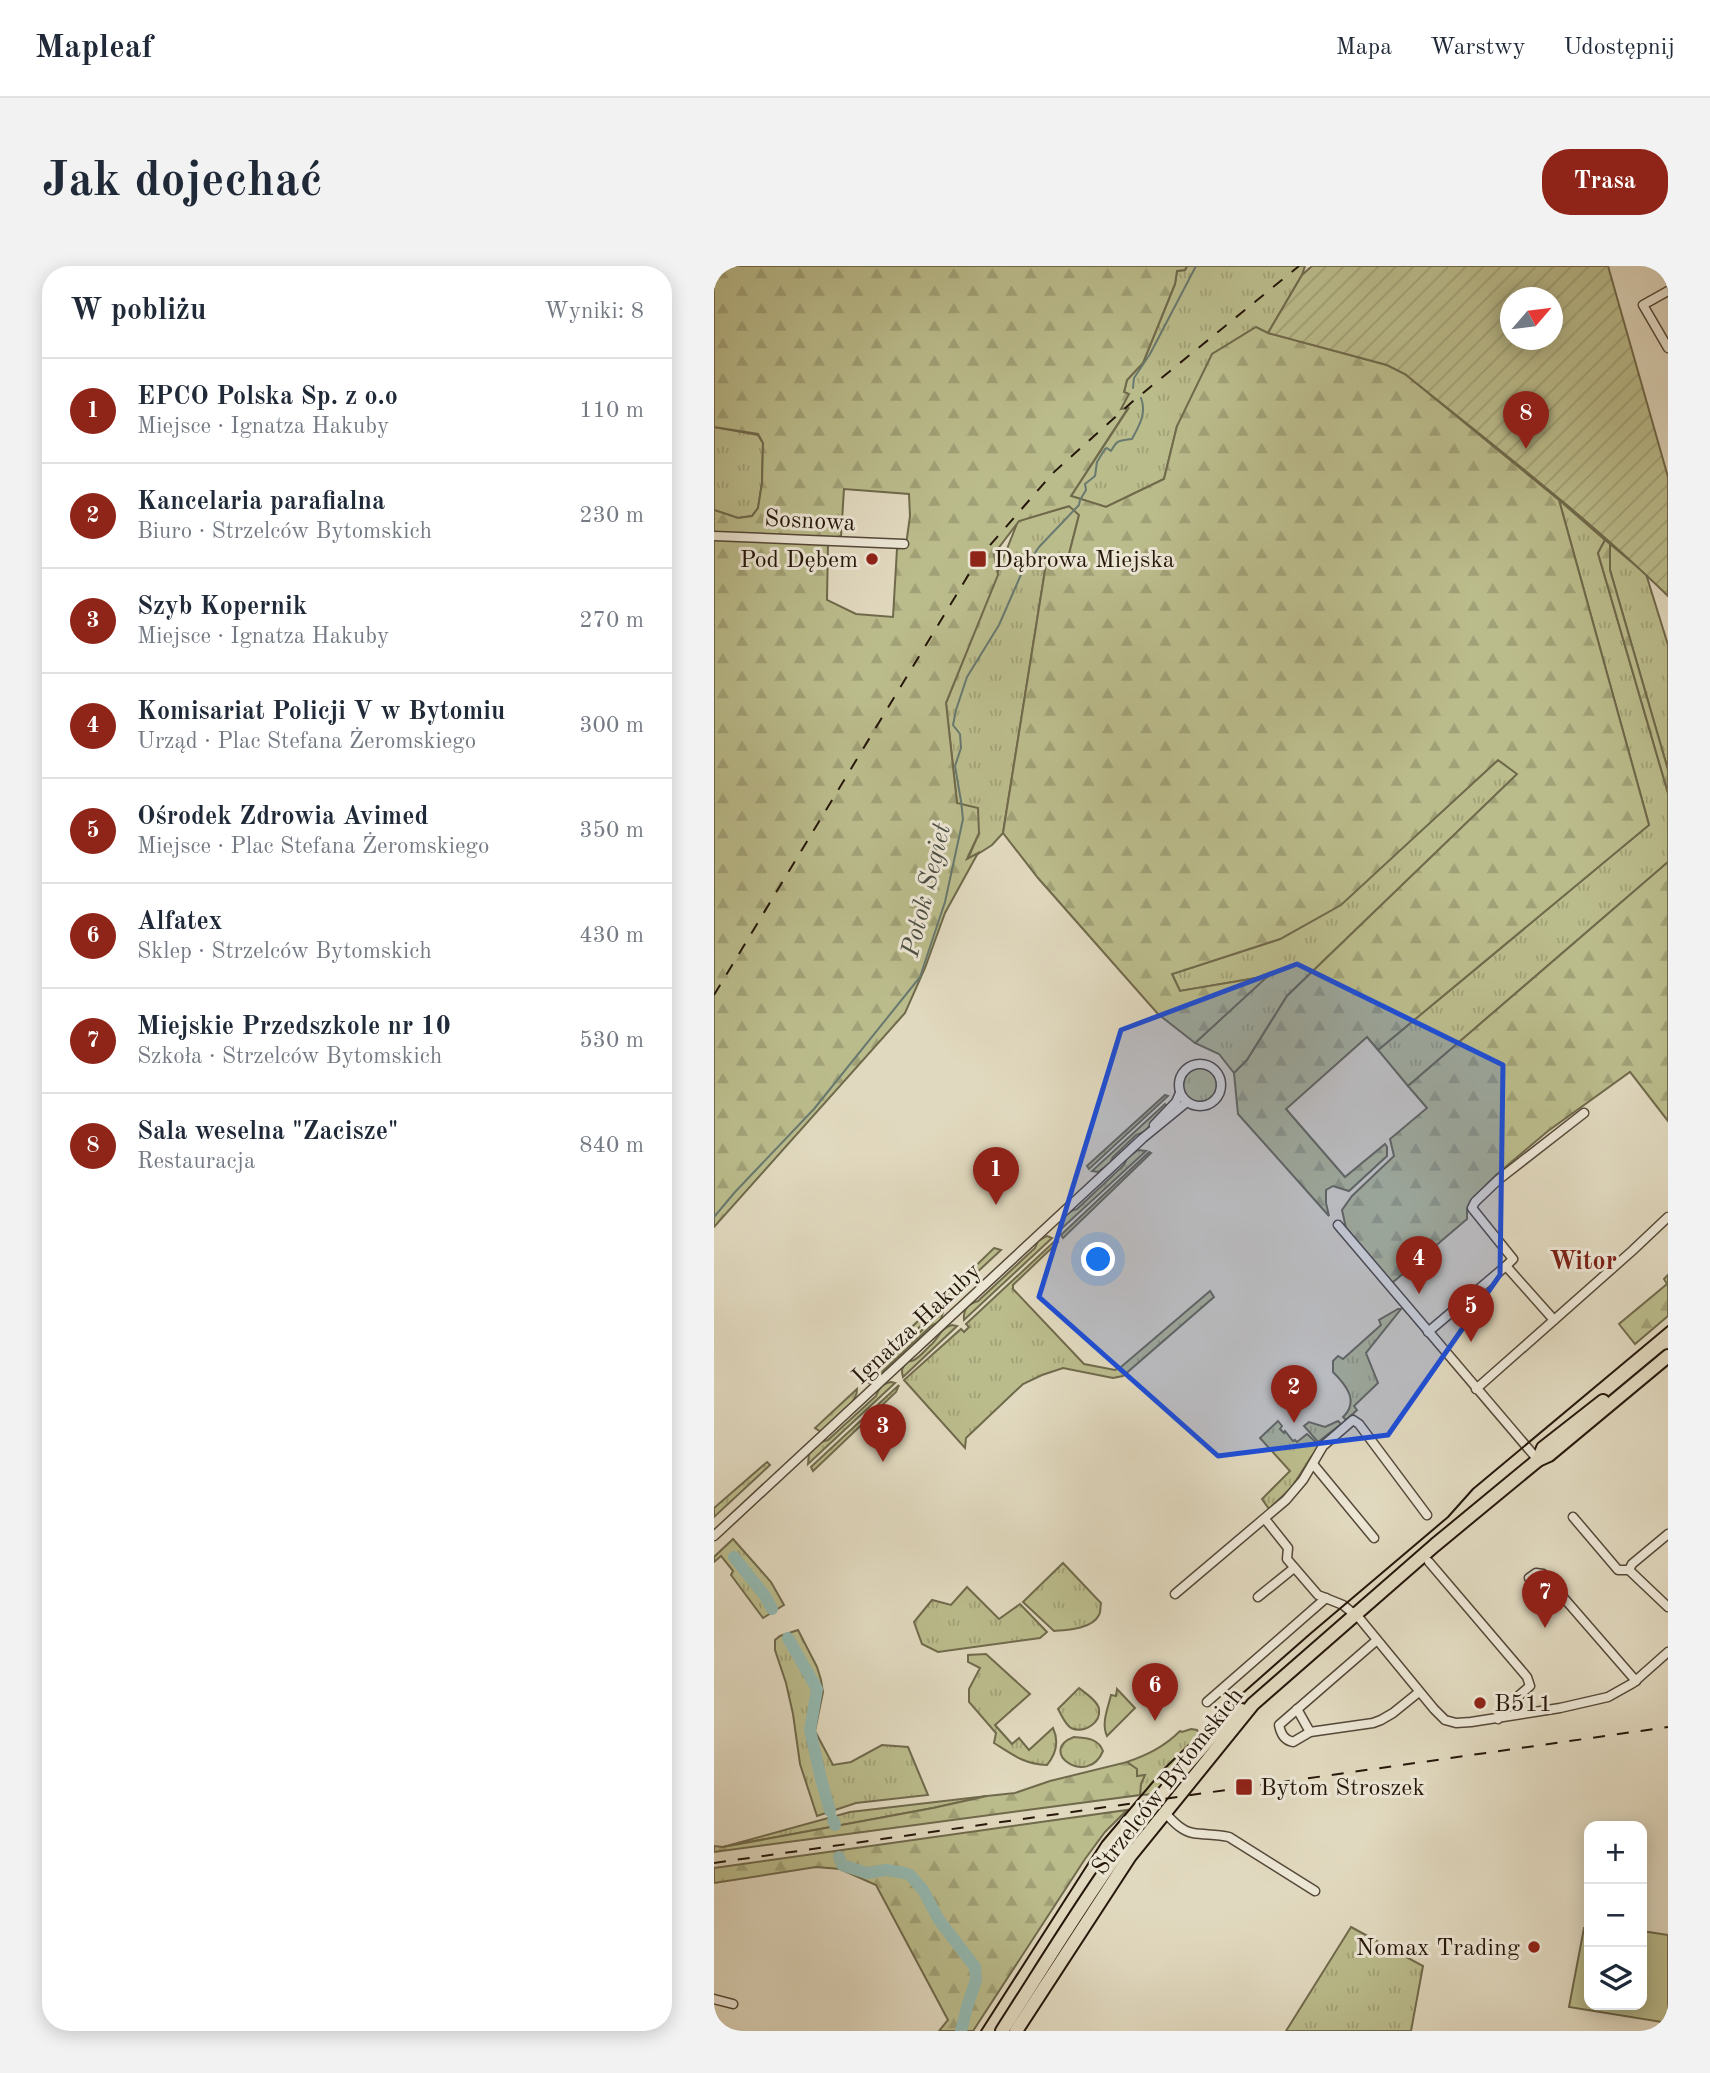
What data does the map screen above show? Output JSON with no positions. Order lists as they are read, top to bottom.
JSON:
{
  "streets": {
    "highway": ["Strzelców Bytomskich"],
    "street": ["Sosnowa", "Ignatza Hakuby"]
  },
  "districts": ["Witor"],
  "water": ["Potok Segiet"],
  "places": {
    "other": ["Pod Dębem", "B511", "Nomax Trading"],
    "transit": ["Dąbrowa Miejska", "Bytom Stroszek"]
  },
  "north": "top right",
  "page": {
    "header": "Mapleaf",
    "nav": ["Mapa", "Warstwy", "Udostępnij"],
    "buttons": "Trasa",
    "title": "Jak dojechać",
    "heading": ["W pobliżu", "Wyniki: 8"],
    "list": [
      {
        "mark": "1",
        "name": "EPCO Polska Sp. z o.o",
        "note": "Miejsce · Ignatza Hakuby",
        "value": "110 m"
      },
      {
        "mark": "2",
        "name": "Kancelaria parafialna",
        "note": "Biuro · Strzelców Bytomskich",
        "value": "230 m"
      },
      {
        "mark": "3",
        "name": "Szyb Kopernik",
        "note": "Miejsce · Ignatza Hakuby",
        "value": "270 m"
      },
      {
        "mark": "4",
        "name": "Komisariat Policji V w Bytomiu",
        "note": "Urząd · Plac Stefana Żeromskiego",
        "value": "300 m"
      },
      {
        "mark": "5",
        "name": "Ośrodek Zdrowia Avimed",
        "note": "Miejsce · Plac Stefana Żeromskiego",
        "value": "350 m"
      },
      {
        "mark": "6",
        "name": "Alfatex",
        "note": "Sklep · Strzelców Bytomskich",
        "value": "430 m"
      },
      {
        "mark": "7",
        "name": "Miejskie Przedszkole nr 10",
        "note": "Szkoła · Strzelców Bytomskich",
        "value": "530 m"
      },
      {
        "mark": "8",
        "name": "Sala weselna \"Zacisze\"",
        "note": "Restauracja",
        "value": "840 m"
      }
    ],
    "pins": [
      "8",
      "1",
      "4",
      "5",
      "2",
      "3",
      "7",
      "6"
    ],
    "map_buttons": ["+", "−"]
  }
}
